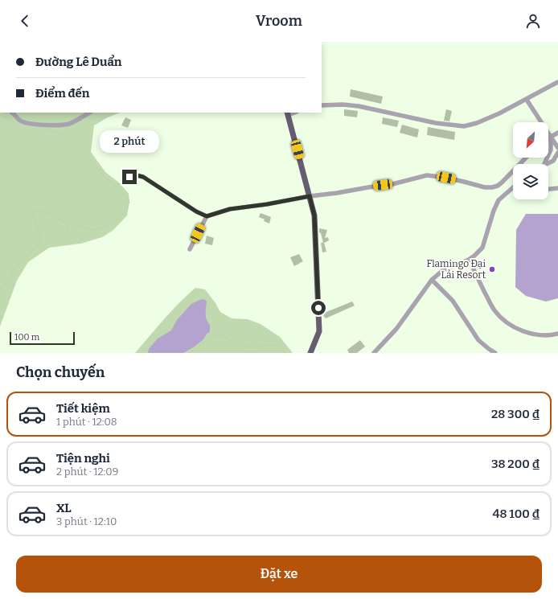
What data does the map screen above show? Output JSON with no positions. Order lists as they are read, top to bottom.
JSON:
{
  "places": ["Flamingo Đại Lải Resort"],
  "scale_bar": "100 m",
  "north": "bottom left",
  "page": {
    "header": "Vroom",
    "banner": ["Đường Lê Duẩn", "Điểm đến"],
    "bubble": "2 phút",
    "scale": "100 m",
    "heading": "Chọn chuyến",
    "list": [
      {
        "name": "Tiết kiệm",
        "note": "1 phút · 12:08",
        "value": "28 300 ₫"
      },
      {
        "name": "Tiện nghi",
        "note": "2 phút · 12:09",
        "value": "38 200 ₫"
      },
      {
        "name": "XL",
        "note": "3 phút · 12:10",
        "value": "48 100 ₫"
      }
    ],
    "buttons": "Đặt xe"
  }
}
